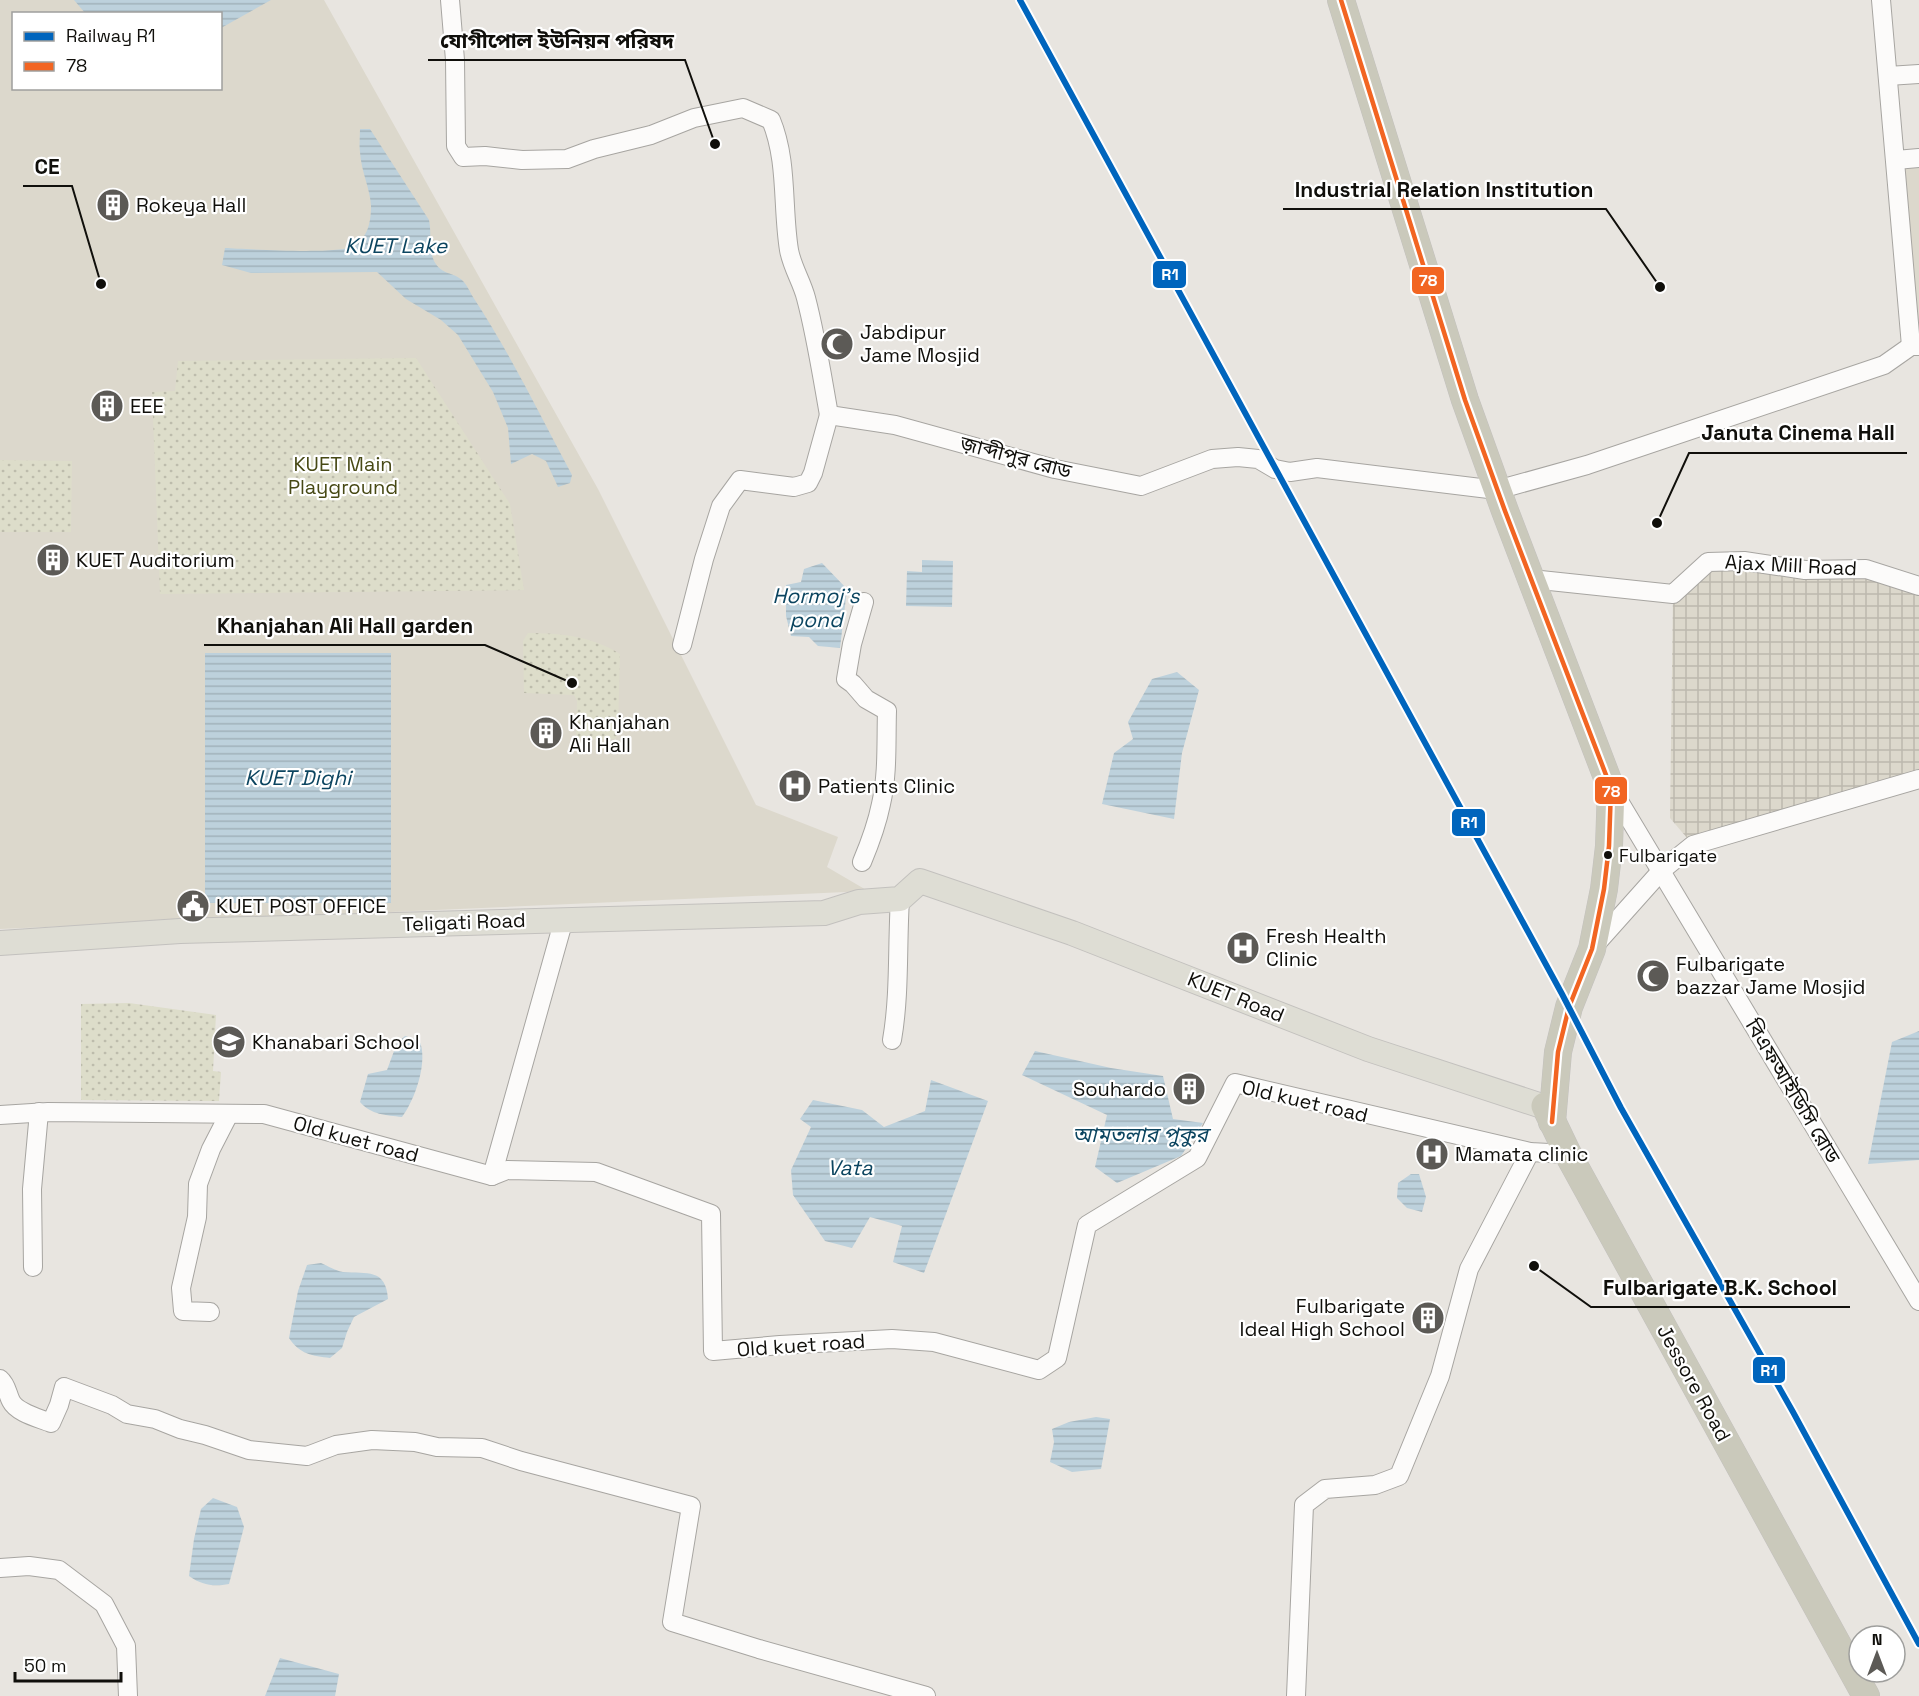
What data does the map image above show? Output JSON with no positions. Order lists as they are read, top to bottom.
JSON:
{
  "streets": {
    "highway": ["Jessore Road"],
    "main road": ["Teligati Road", "KUET Road"],
    "street": [
      "জ়াব্দীপুর রোড",
      "Ajax Mill Road",
      "বিএফআইডিসি রোড",
      "Old kuet road"
    ]
  },
  "crossings": [
    ["Teligati Road", "KUET Road"],
    ["KUET Road", "Jessore Road"],
    ["Old kuet road", "Jessore Road"]
  ],
  "water": [
    "KUET Lake",
    "Hormoj's pond",
    "KUET Dighi",
    "আমতলার পুকুর",
    "Vata"
  ],
  "parks": ["KUET Main Playground"],
  "places": {
    "other": [
      "যোগীপোল ইউনিয়ন পরিষদ",
      "CE",
      "Industrial Relation Institution",
      "Januta Cinema Hall",
      "Khanjahan Ali Hall garden",
      "Fulbarigate",
      "Fulbarigate B.K. School"
    ],
    "building": [
      "Rokeya Hall",
      "EEE",
      "KUET Auditorium",
      "Khanjahan Ali Hall",
      "Souhardo",
      "Fulbarigate Ideal High School"
    ],
    "mosque": ["Jabdipur Jame Mosjid", "Fulbarigate bazzar Jame Mosjid"],
    "hospital": ["Patients Clinic", "Fresh Health Clinic", "Mamata clinic"],
    "public building": ["KUET POST OFFICE"],
    "school or university": ["Khanabari School"]
  },
  "lines": ["rail line R1", "transit line 78"],
  "legend": ["Railway R1", "78"],
  "scale_bar": "50 m",
  "north": "top"
}
